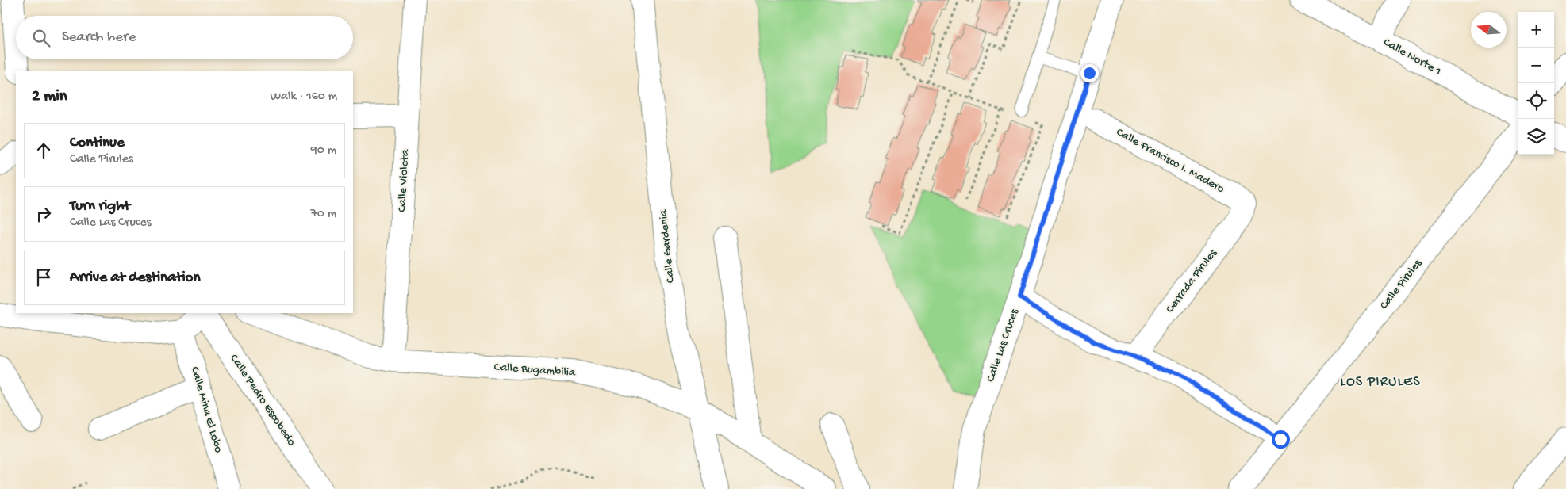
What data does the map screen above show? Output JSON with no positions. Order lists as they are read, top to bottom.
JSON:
{
  "streets": {
    "street": [
      "Calle Norte 1",
      "Calle Francisco I. Madero",
      "Calle Violeta",
      "Calle Gardenia",
      "Cerrada Pirules",
      "Calle Pirules",
      "Calle Las Cruces",
      "Calle Bugambilia",
      "Calle Pedro Escobedo",
      "Calle Mina El Lobo"
    ]
  },
  "crossings": [
    ["Calle Francisco I. Madero", "Cerrada Pirules"],
    ["Calle Violeta", "Calle Bugambilia"],
    ["Calle Gardenia", "Calle Bugambilia"]
  ],
  "districts": ["LOS PIRULES"],
  "north": "left",
  "page": {
    "map_buttons": ["+", "−"],
    "search": "Search here",
    "heading": ["2 min", "Walk · 160 m"],
    "list": [
      ["Continue", "Calle Pirules", "90 m"],
      ["Turn right", "Calle Las Cruces", "70 m"],
      "Arrive at destination"
    ]
  }
}
